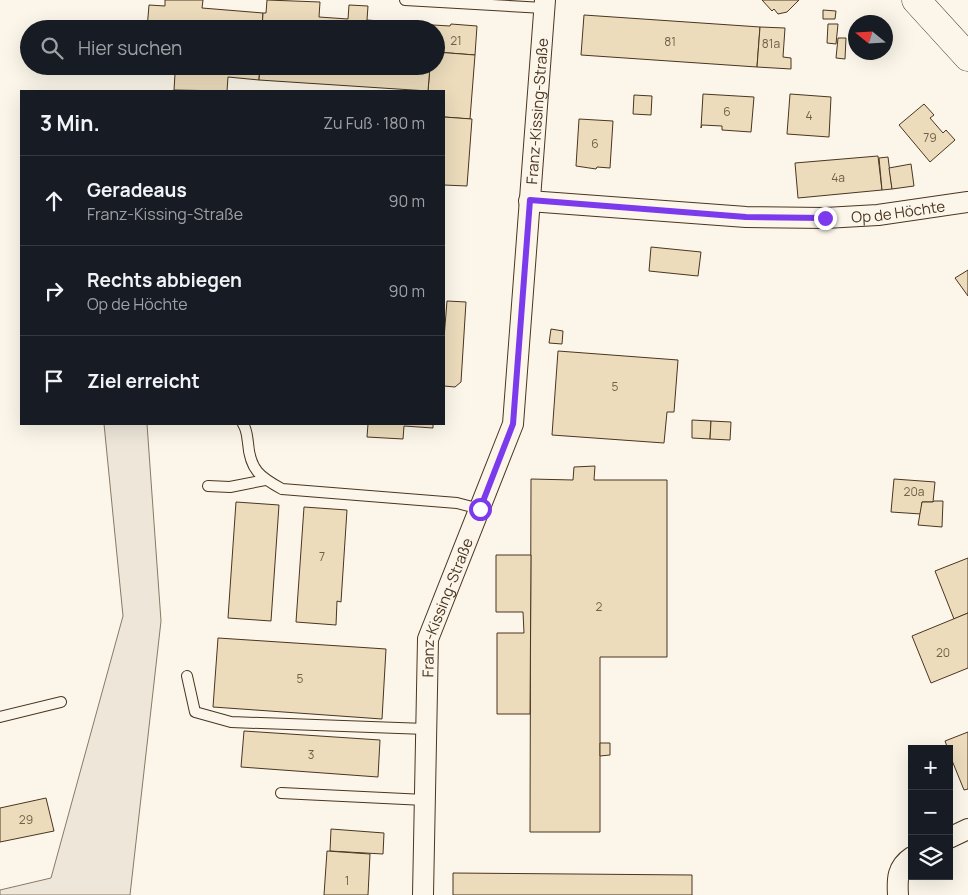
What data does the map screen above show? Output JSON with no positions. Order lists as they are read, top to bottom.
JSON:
{
  "streets": {
    "street": ["Franz-Kissing-Straße", "Op de Höchte"]
  },
  "crossings": [
    ["Franz-Kissing-Straße", "Op de Höchte"]
  ],
  "house_numbers": [
    "21",
    "81",
    "81a",
    "6",
    "4",
    "79",
    "6",
    "4a",
    "5",
    "20a",
    "7",
    "2",
    "20",
    "5",
    "3",
    "29",
    "1"
  ],
  "north": "left",
  "page": {
    "search": "Hier suchen",
    "heading": ["3 Min.", "Zu Fuß · 180 m"],
    "list": [
      ["Geradeaus", "Franz-Kissing-Straße", "90 m"],
      ["Rechts abbiegen", "Op de Höchte", "90 m"],
      "Ziel erreicht"
    ],
    "map_buttons": ["+", "−"]
  }
}
